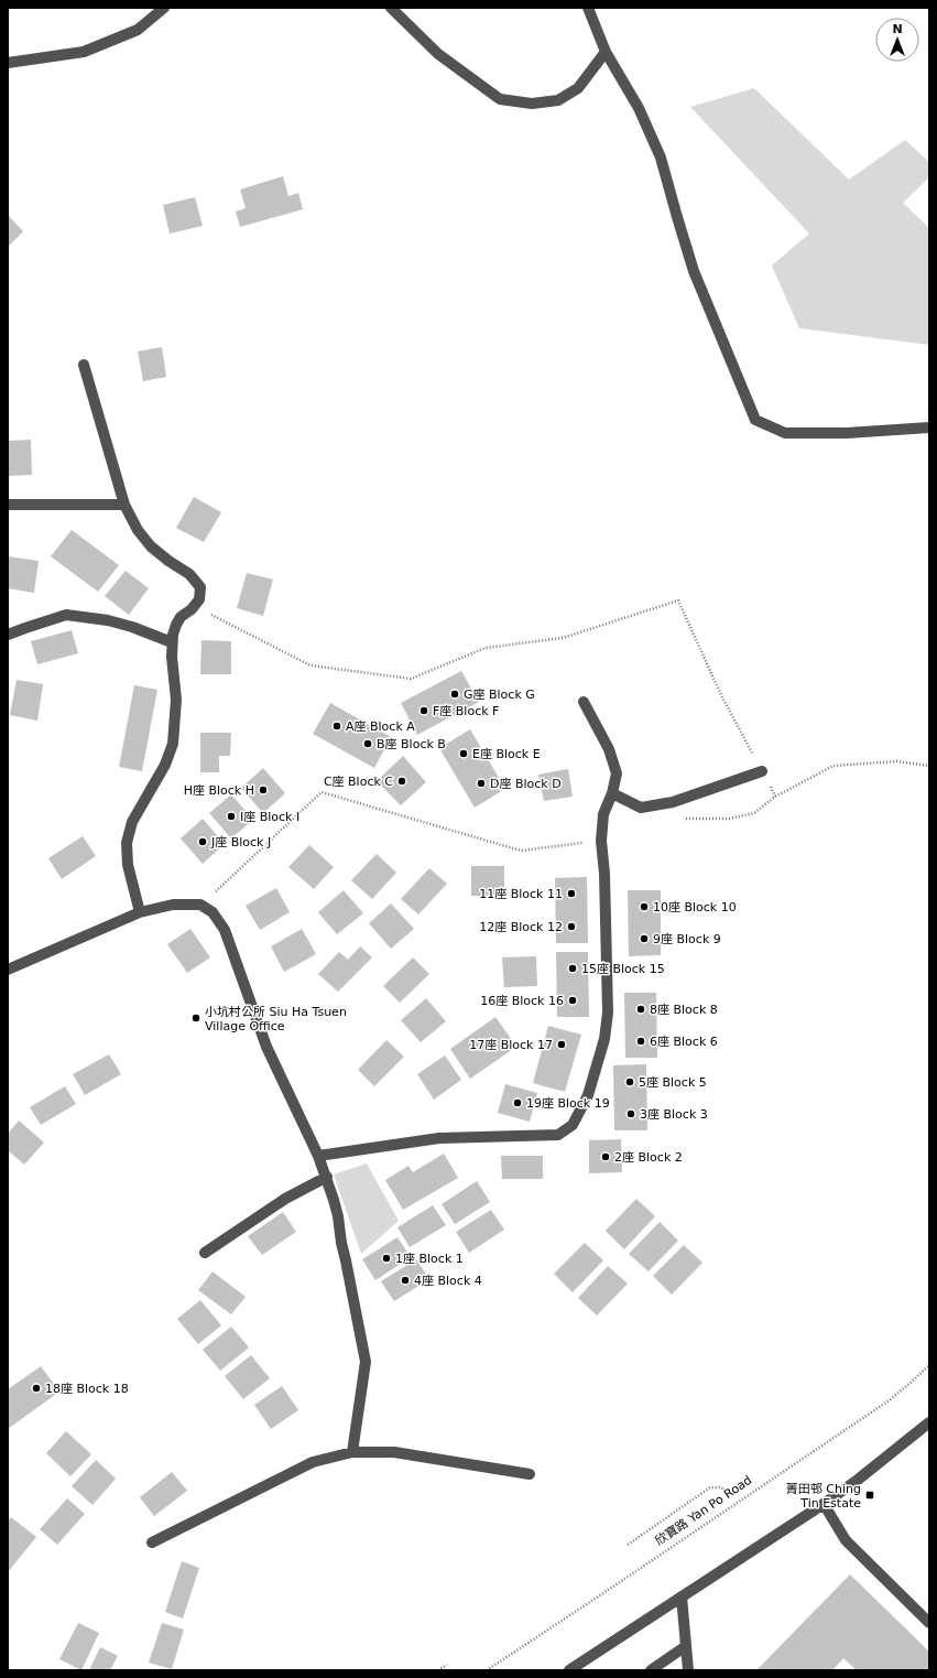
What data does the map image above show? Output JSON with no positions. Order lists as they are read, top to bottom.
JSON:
{
  "streets": {
    "path": ["欣寶路 Yan Po Road"]
  },
  "places": {
    "other": [
      "G座 Block G",
      "F座 Block F",
      "A座 Block A",
      "B座 Block B",
      "E座 Block E",
      "C座 Block C",
      "D座 Block D",
      "H座 Block H",
      "I座 Block I",
      "J座 Block J",
      "11座 Block 11",
      "10座 Block 10",
      "12座 Block 12",
      "9座 Block 9",
      "15座 Block 15",
      "16座 Block 16",
      "8座 Block 8",
      "小坑村公所 Siu Ha Tsuen Village Office",
      "6座 Block 6",
      "17座 Block 17",
      "5座 Block 5",
      "19座 Block 19",
      "3座 Block 3",
      "2座 Block 2",
      "1座 Block 1",
      "4座 Block 4",
      "18座 Block 18"
    ],
    "transit": ["菁田邨 Ching Tin Estate"]
  },
  "north": "top"
}
